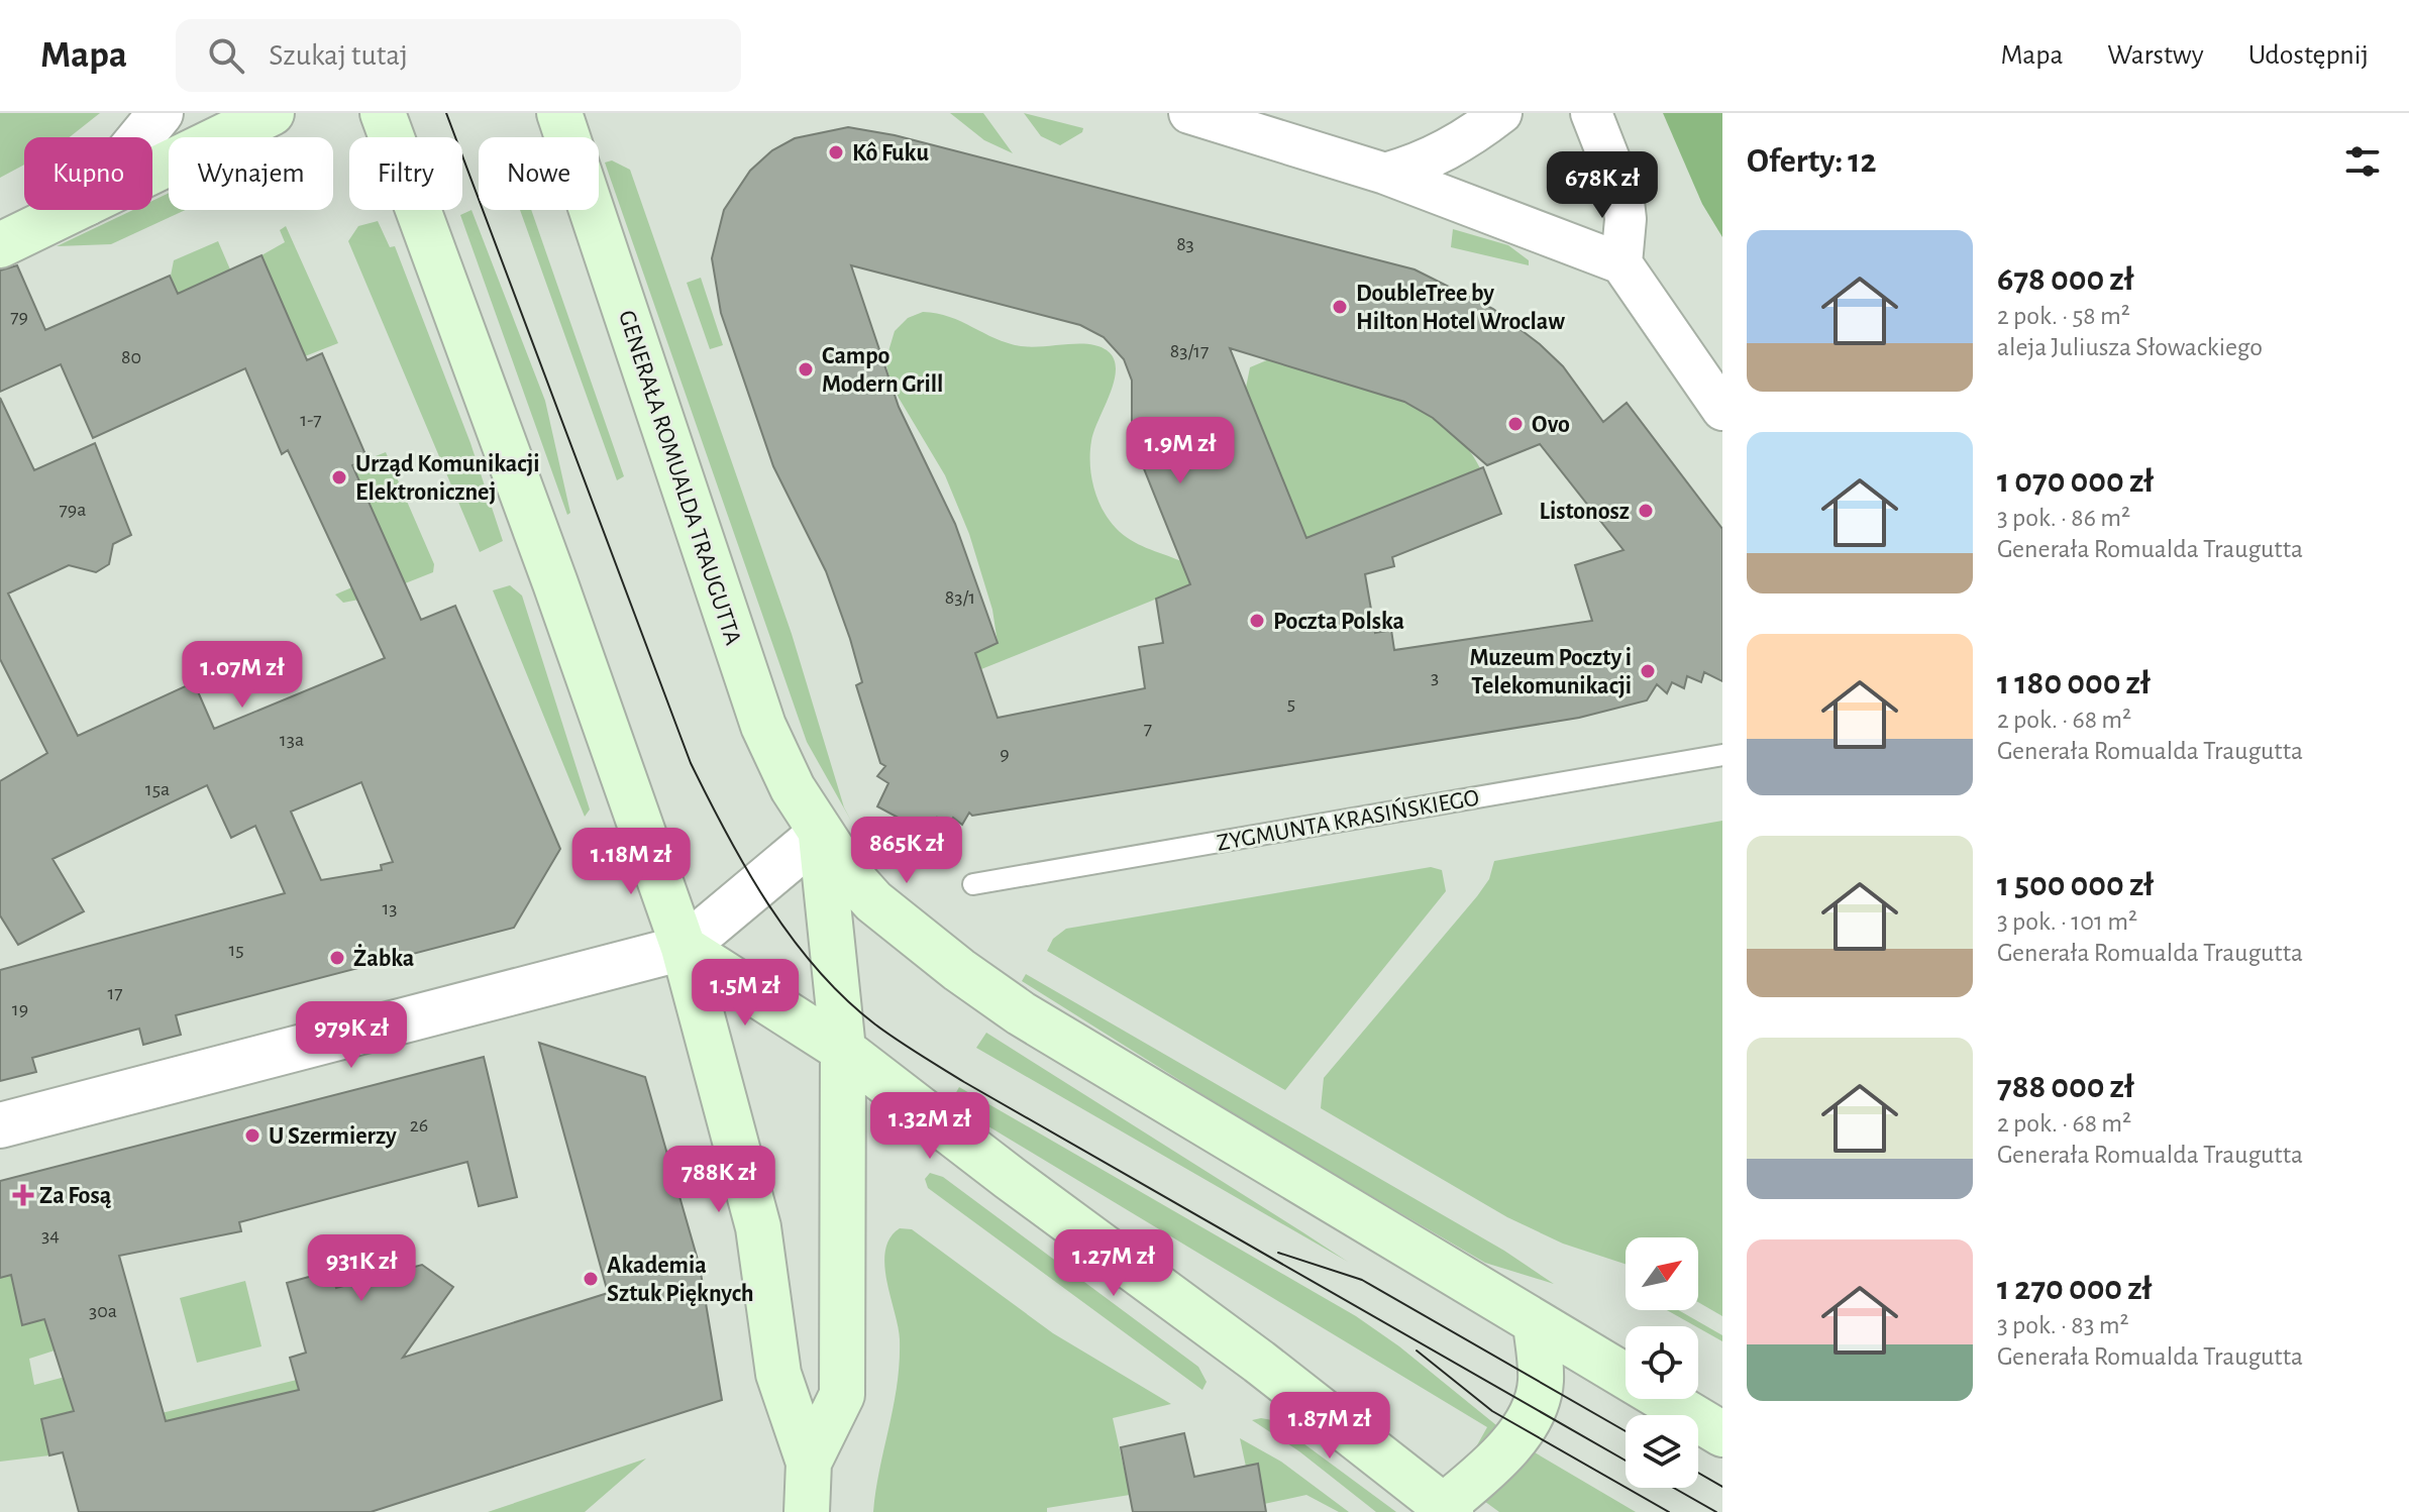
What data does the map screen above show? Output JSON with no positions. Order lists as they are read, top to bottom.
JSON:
{
  "streets": {
    "main road": ["GENERAŁA ROMUALDA TRAUGUTTA"],
    "lane": ["ZYGMUNTA KRASIŃSKIEGO"]
  },
  "places": {
    "other": [
      "Kô Fuku",
      "DoubleTree by Hilton Hotel Wroclaw",
      "Campo Modern Grill",
      "Ovo",
      "Urząd Komunikacji Elektronicznej",
      "Listonosz",
      "Poczta Polska",
      "Muzeum Poczty i Telekomunikacji",
      "Żabka",
      "U Szermierzy",
      "Akademia Sztuk Pięknych"
    ],
    "health": ["Za Fosą"]
  },
  "house_numbers": [
    "83",
    "79",
    "83/17",
    "80",
    "1-7",
    "79a",
    "83/1",
    "3",
    "5",
    "7",
    "13a",
    "9",
    "15a",
    "13",
    "15",
    "17",
    "19",
    "26",
    "34",
    "30a"
  ],
  "north": "top right",
  "page": {
    "header": "Mapa",
    "search": "Szukaj tutaj",
    "nav": ["Mapa", "Warstwy", "Udostępnij"],
    "heading": "Oferty: 12",
    "chip": [
      "Kupno",
      "Wynajem",
      "Filtry",
      "Nowe"
    ],
    "price": [
      "678K zł",
      "1.9M zł",
      "1.07M zł",
      "865K zł",
      "1.18M zł",
      "1.5M zł",
      "979K zł",
      "1.32M zł",
      "788K zł",
      "1.27M zł",
      "931K zł",
      "1.87M zł"
    ],
    "list": [
      {
        "name": "678 000 zł",
        "note": "2 pok. · 58 m² · aleja Juliusza Słowackiego"
      },
      {
        "name": "1 070 000 zł",
        "note": "3 pok. · 86 m² · Generała Romualda Traugutta"
      },
      {
        "name": "1 180 000 zł",
        "note": "2 pok. · 68 m² · Generała Romualda Traugutta"
      },
      {
        "name": "1 500 000 zł",
        "note": "3 pok. · 101 m² · Generała Romualda Traugutta"
      },
      {
        "name": "788 000 zł",
        "note": "2 pok. · 68 m² · Generała Romualda Traugutta"
      },
      {
        "name": "1 270 000 zł",
        "note": "3 pok. · 83 m² · Generała Romualda Traugutta"
      }
    ]
  }
}
